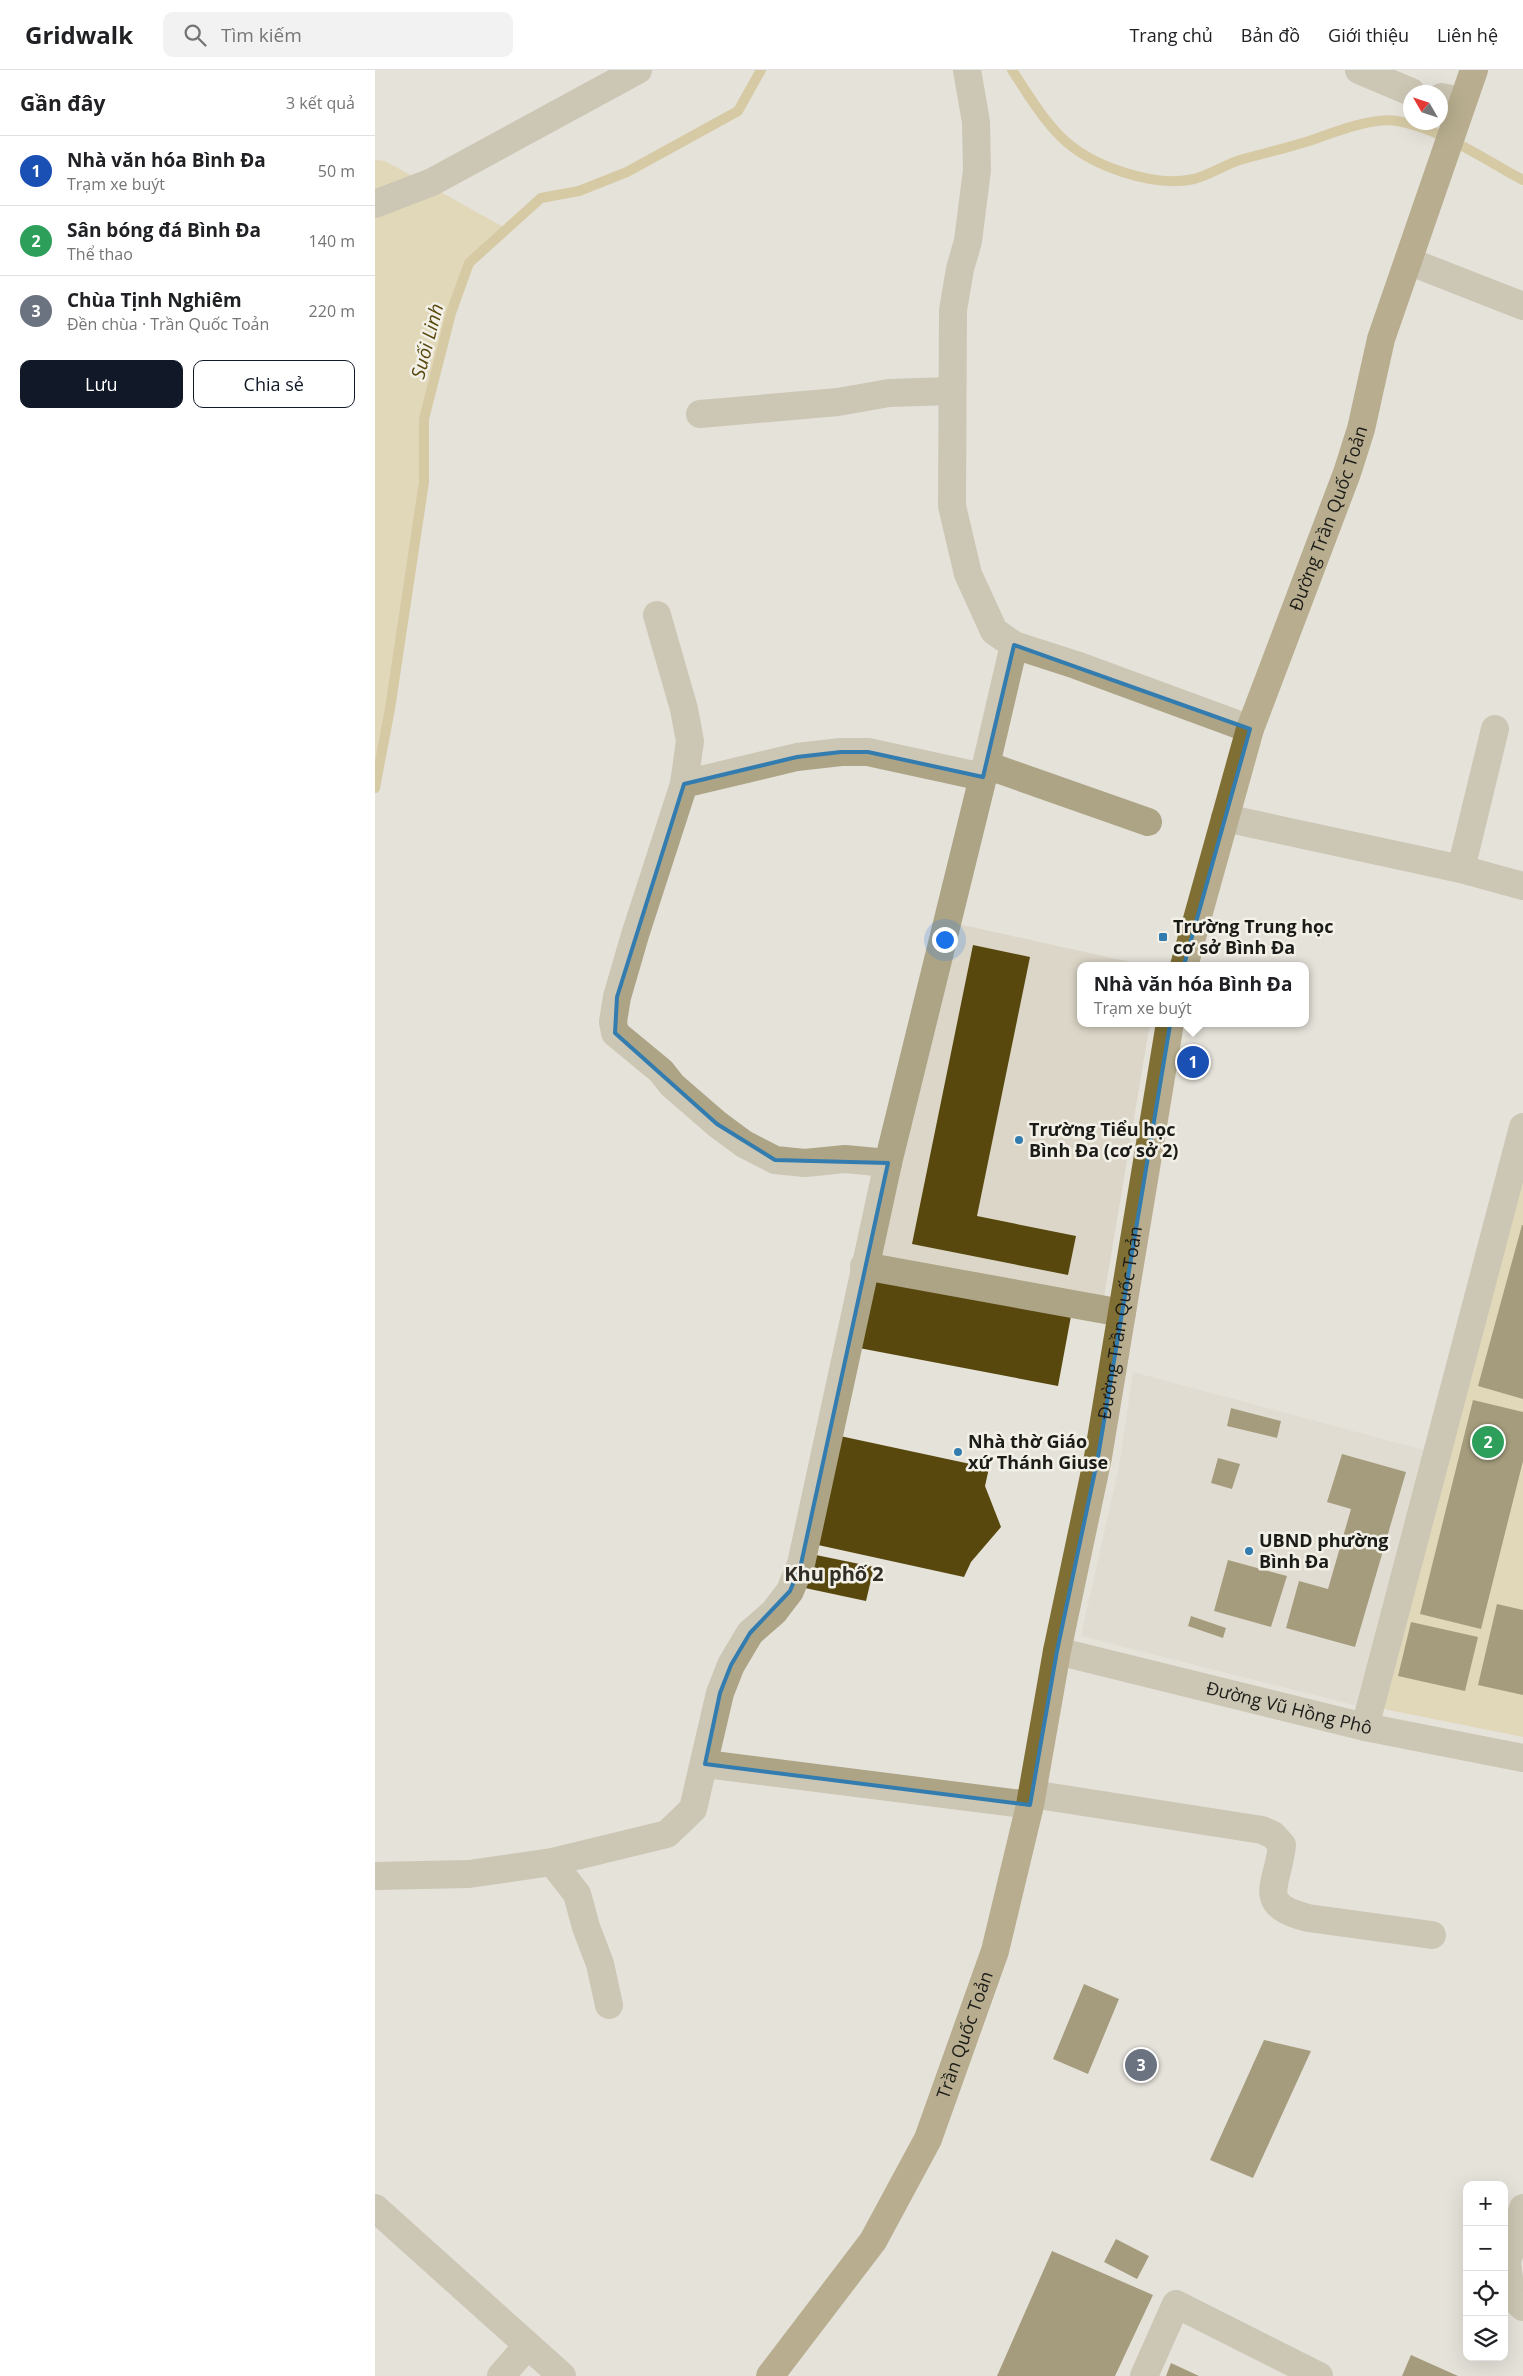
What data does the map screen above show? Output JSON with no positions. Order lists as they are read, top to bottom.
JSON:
{
  "streets": {
    "main road": ["Đường Trần Quốc Toản", "Trần Quốc Toản"],
    "street": ["Đường Vũ Hồng Phô"]
  },
  "crossings": [
    ["Đường Trần Quốc Toản", "Đường Vũ Hồng Phô"],
    ["Đường Trần Quốc Toản", "Trần Quốc Toản"],
    ["Đường Vũ Hồng Phô", "Trần Quốc Toản"]
  ],
  "districts": ["Khu phố 2"],
  "water": ["Suối Linh"],
  "places": {
    "transit": ["Trường Trung học cơ sở Bình Đa"],
    "other": ["Trường Tiểu học Bình Đa (cơ sở 2)", "Nhà thờ Giáo xứ Thánh Giuse", "UBND phường Bình Đa"]
  },
  "north": "top left",
  "page": {
    "header": "Gridwalk",
    "search": "Tìm kiếm",
    "nav": [
      "Trang chủ",
      "Bản đồ",
      "Giới thiệu",
      "Liên hệ"
    ],
    "heading": ["Gần đây", "3 kết quả"],
    "list": [
      {
        "mark": "1",
        "name": "Nhà văn hóa Bình Đa",
        "note": "Trạm xe buýt",
        "value": "50 m"
      },
      {
        "mark": "2",
        "name": "Sân bóng đá Bình Đa",
        "note": "Thể thao",
        "value": "140 m"
      },
      {
        "mark": "3",
        "name": "Chùa Tịnh Nghiêm",
        "note": "Đền chùa · Trần Quốc Toản",
        "value": "220 m"
      }
    ],
    "buttons": ["Lưu", "Chia sẻ"],
    "popup": ["Nhà văn hóa Bình Đa", "Trạm xe buýt"],
    "pins": ["1", "2", "3"],
    "map_buttons": ["+", "−"]
  }
}
